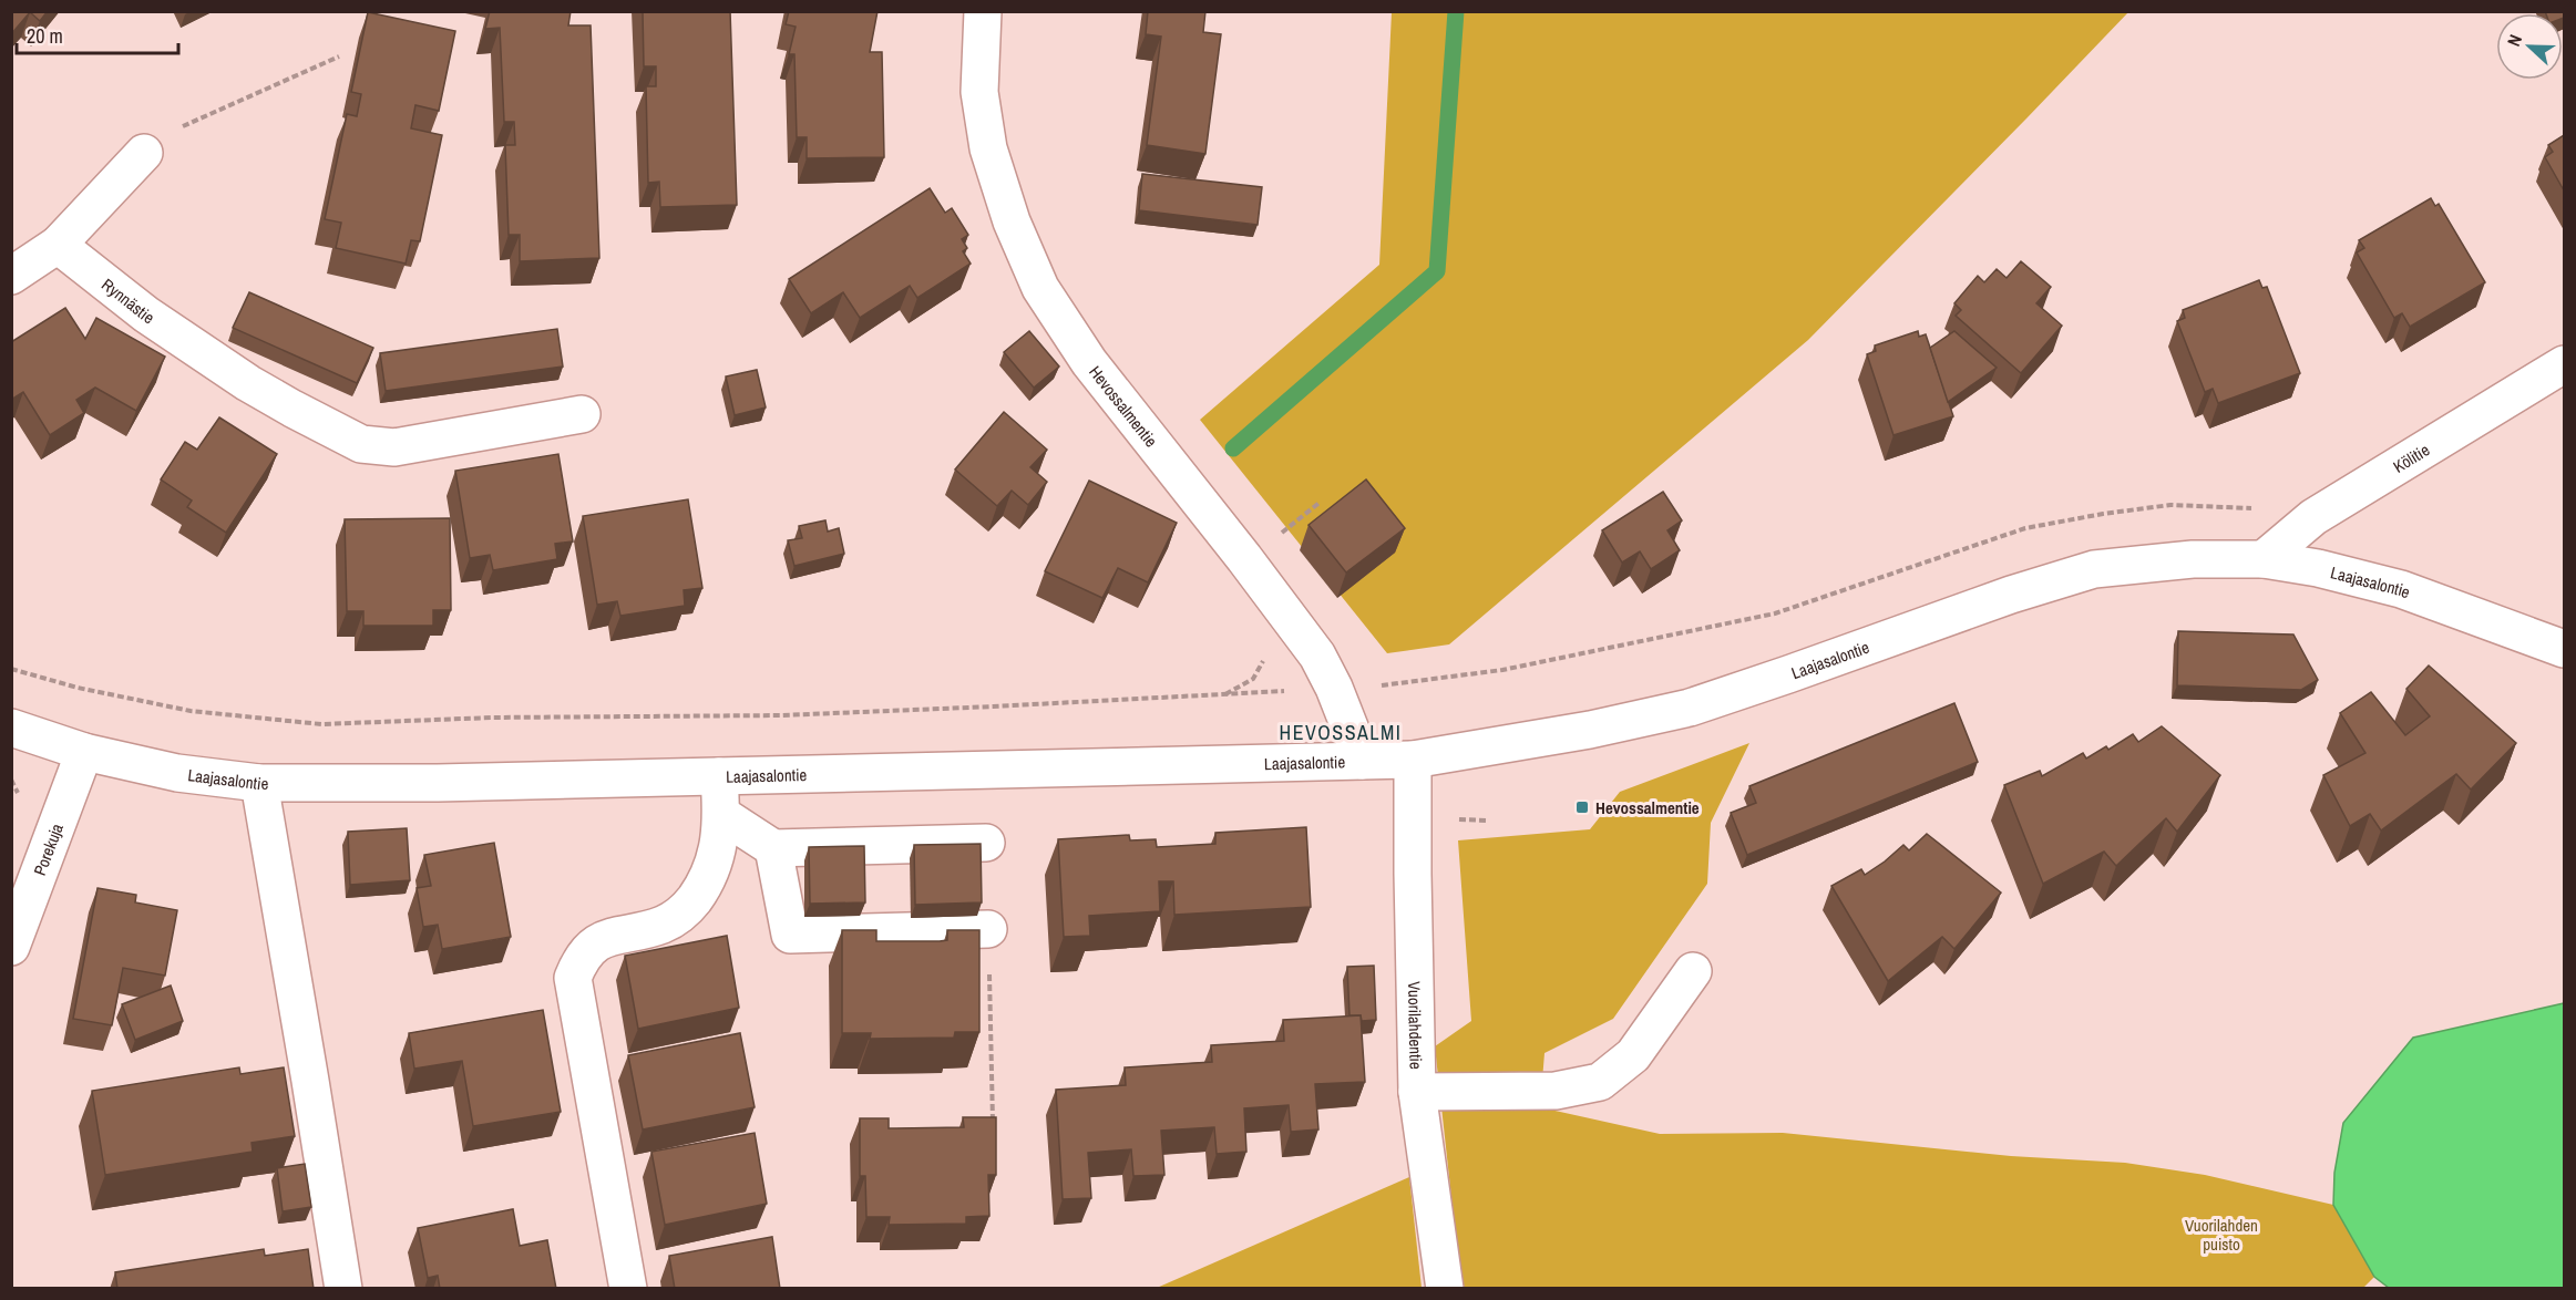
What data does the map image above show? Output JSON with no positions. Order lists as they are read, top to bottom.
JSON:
{
  "streets": {
    "main road": [
      "Rynnästie",
      "Hevossalmentie",
      "Kölitie",
      "Laajasalontie",
      "Porekuja",
      "Vuorilahdentie"
    ]
  },
  "crossings": [
    ["Hevossalmentie", "Laajasalontie"],
    ["Kölitie", "Laajasalontie"],
    ["Laajasalontie", "Porekuja"],
    ["Laajasalontie", "Vuorilahdentie"]
  ],
  "districts": ["HEVOSSALMI"],
  "parks": ["Vuorilahden puisto"],
  "places": {
    "transit": ["Hevossalmentie"]
  },
  "scale_bar": "20 m",
  "north": "left"
}
